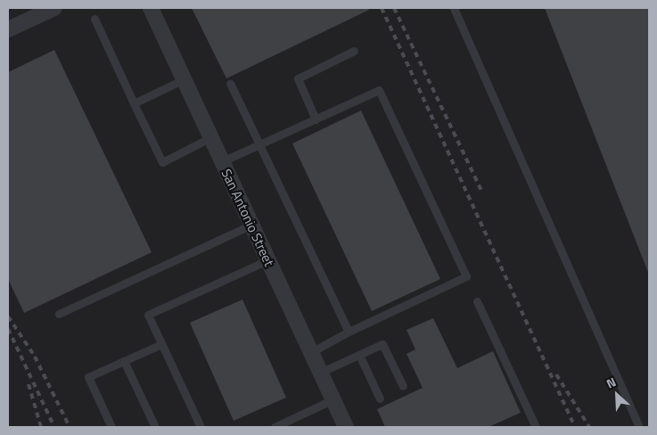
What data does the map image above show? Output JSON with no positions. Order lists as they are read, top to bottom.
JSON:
{
  "streets": {
    "street": ["San Antonio Street"]
  },
  "north": "top left"
}
